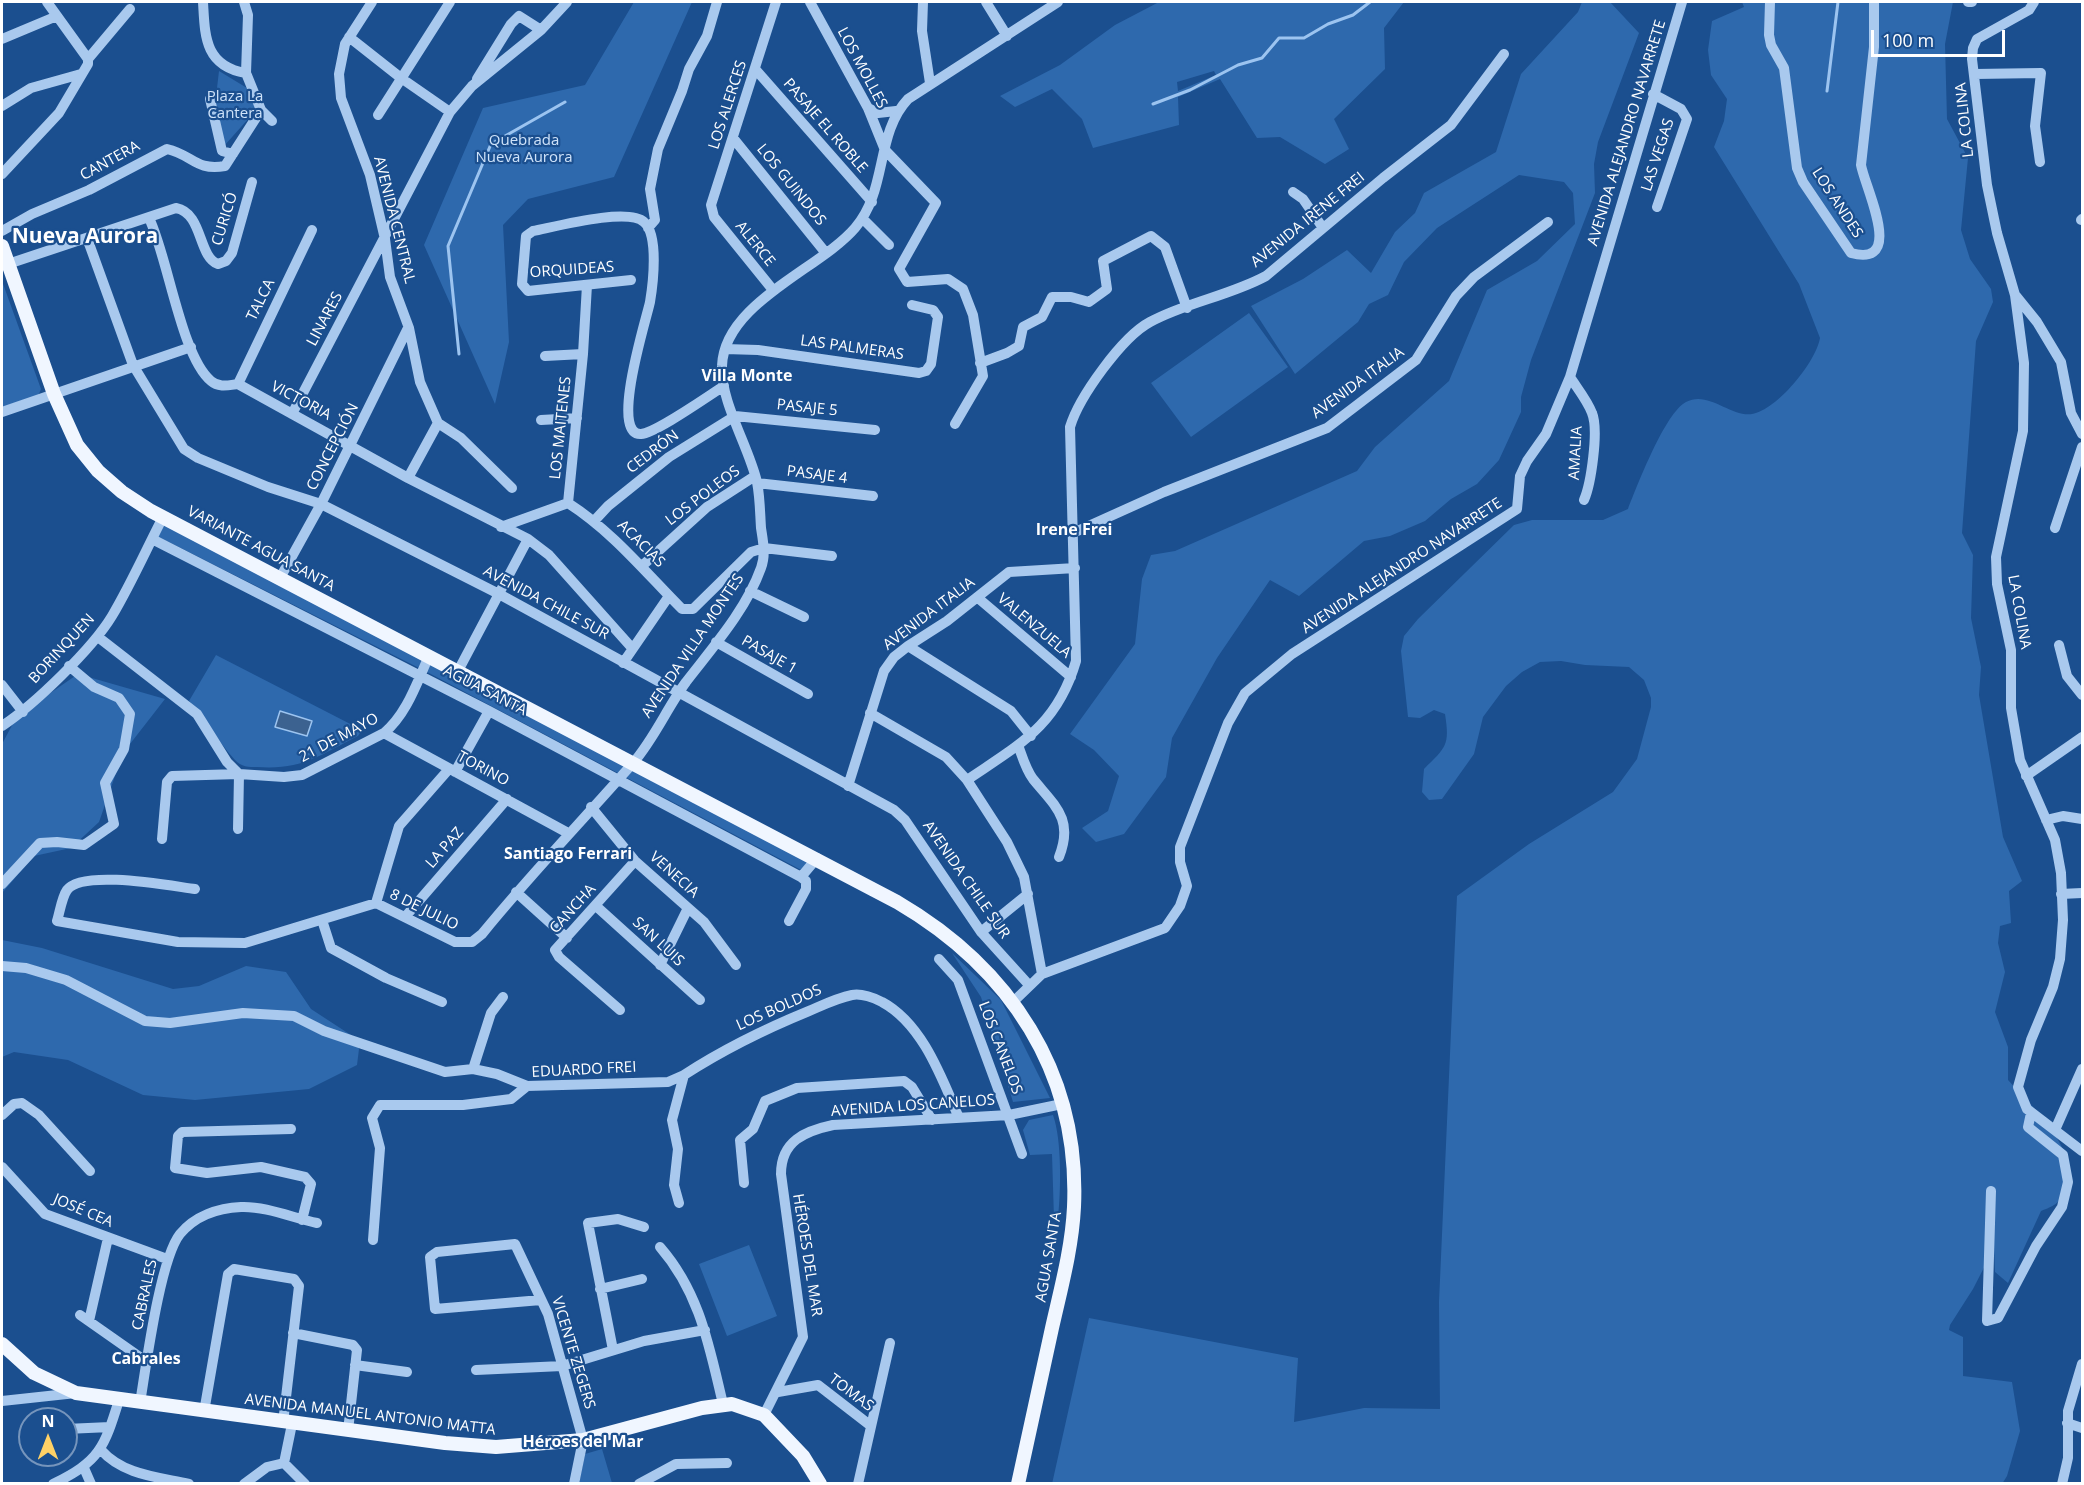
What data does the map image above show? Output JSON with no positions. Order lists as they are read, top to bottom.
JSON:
{
  "streets": {
    "main road": ["VARIANTE AGUA SANTA", "AGUA SANTA", "AVENIDA MANUEL ANTONIO MATTA"],
    "street": [
      "LOS MOLLES",
      "LOS ALERCES",
      "LA COLINA",
      "PASAJE EL ROBLE",
      "AVENIDA ALEJANDRO NAVARRETE",
      "LAS VEGAS",
      "CANTERA",
      "LOS GUINDOS",
      "LOS ANDES",
      "CURICÓ",
      "AVENIDA CENTRAL",
      "AVENIDA IRENE FREI",
      "ALERCE",
      "ORQUIDEAS",
      "TALCA",
      "LINARES",
      "LAS PALMERAS",
      "AVENIDA ITALIA",
      "VICTORIA",
      "PASAJE 5",
      "LOS MAITENES",
      "CONCEPCIÓN",
      "CEDRÓN",
      "AMALIA",
      "PASAJE 4",
      "LOS POLEOS",
      "ACACIAS",
      "AVENIDA CHILE SUR",
      "VALENZUELA",
      "AVENIDA VILLA MONTES",
      "BORINQUEN",
      "PASAJE 1",
      "21 DE MAYO",
      "TORINO",
      "LA PAZ",
      "VENECIA",
      "CANCHA",
      "8 DE JULIO",
      "SAN LUIS",
      "LOS BOLDOS",
      "LOS CANELOS",
      "EDUARDO FREI",
      "AVENIDA LOS CANELOS",
      "JOSÉ CEA",
      "HÉROES DEL MAR",
      "CABRALES",
      "VICENTE ZEGERS",
      "TOMAS"
    ]
  },
  "crossings": [
    ["LOS MOLLES", "AVENIDA VILLA MONTES"],
    ["LOS ALERCES", "PASAJE EL ROBLE"],
    ["LOS ALERCES", "LOS GUINDOS"],
    ["LOS ALERCES", "ALERCE"],
    ["PASAJE EL ROBLE", "AVENIDA VILLA MONTES"],
    ["AVENIDA ALEJANDRO NAVARRETE", "LAS VEGAS"],
    ["AVENIDA ALEJANDRO NAVARRETE", "AMALIA"],
    ["AVENIDA ALEJANDRO NAVARRETE", "AVENIDA CHILE SUR"],
    ["AVENIDA ALEJANDRO NAVARRETE", "AGUA SANTA"],
    ["LOS GUINDOS", "AVENIDA VILLA MONTES"],
    ["CURICÓ", "VICTORIA"],
    ["AVENIDA CENTRAL", "LINARES"],
    ["AVENIDA CENTRAL", "CONCEPCIÓN"],
    ["AVENIDA IRENE FREI", "AVENIDA ITALIA"],
    ["AVENIDA IRENE FREI", "VALENZUELA"],
    ["ALERCE", "AVENIDA VILLA MONTES"],
    ["ORQUIDEAS", "LOS MAITENES"],
    ["TALCA", "VICTORIA"],
    ["LINARES", "VICTORIA"],
    ["LAS PALMERAS", "AVENIDA VILLA MONTES"],
    ["AVENIDA ITALIA", "AVENIDA CHILE SUR"],
    ["AVENIDA ITALIA", "VALENZUELA"],
    ["VICTORIA", "CONCEPCIÓN"],
    ["PASAJE 5", "CEDRÓN"],
    ["PASAJE 5", "AVENIDA VILLA MONTES"],
    ["LOS MAITENES", "ACACIAS"],
    ["CONCEPCIÓN", "VARIANTE AGUA SANTA"],
    ["CONCEPCIÓN", "AVENIDA CHILE SUR"],
    ["CEDRÓN", "ACACIAS"],
    ["CEDRÓN", "AVENIDA VILLA MONTES"],
    ["PASAJE 4", "LOS POLEOS"],
    ["PASAJE 4", "AVENIDA VILLA MONTES"],
    ["LOS POLEOS", "ACACIAS"],
    ["LOS POLEOS", "AVENIDA VILLA MONTES"],
    ["ACACIAS", "AVENIDA VILLA MONTES"],
    ["VARIANTE AGUA SANTA", "AVENIDA VILLA MONTES"],
    ["VARIANTE AGUA SANTA", "BORINQUEN"],
    ["VARIANTE AGUA SANTA", "AGUA SANTA"],
    ["VARIANTE AGUA SANTA", "21 DE MAYO"],
    ["VARIANTE AGUA SANTA", "8 DE JULIO"],
    ["AVENIDA CHILE SUR", "AVENIDA VILLA MONTES"],
    ["AVENIDA VILLA MONTES", "PASAJE 1"],
    ["AVENIDA VILLA MONTES", "AGUA SANTA"],
    ["AVENIDA VILLA MONTES", "8 DE JULIO"],
    ["BORINQUEN", "AGUA SANTA"],
    ["AGUA SANTA", "21 DE MAYO"],
    ["AGUA SANTA", "8 DE JULIO"],
    ["AGUA SANTA", "AVENIDA LOS CANELOS"],
    ["21 DE MAYO", "TORINO"],
    ["TORINO", "LA PAZ"],
    ["TORINO", "8 DE JULIO"],
    ["LA PAZ", "8 DE JULIO"],
    ["VENECIA", "CANCHA"],
    ["VENECIA", "8 DE JULIO"],
    ["CANCHA", "SAN LUIS"],
    ["LOS BOLDOS", "EDUARDO FREI"],
    ["LOS BOLDOS", "AVENIDA LOS CANELOS"],
    ["LOS CANELOS", "AVENIDA LOS CANELOS"],
    ["AVENIDA LOS CANELOS", "HÉROES DEL MAR"],
    ["JOSÉ CEA", "CABRALES"],
    ["HÉROES DEL MAR", "TOMAS"],
    ["HÉROES DEL MAR", "AVENIDA MANUEL ANTONIO MATTA"],
    ["CABRALES", "AVENIDA MANUEL ANTONIO MATTA"],
    ["VICENTE ZEGERS", "AVENIDA MANUEL ANTONIO MATTA"]
  ],
  "districts": [
    "Nueva Aurora",
    "Villa Monte",
    "Irene Frei",
    "Santiago Ferrari",
    "Cabrales",
    "Héroes del Mar"
  ],
  "parks": ["Plaza La Cantera", "Quebrada Nueva Aurora"],
  "scale_bar": "100 m",
  "north": "top"
}
